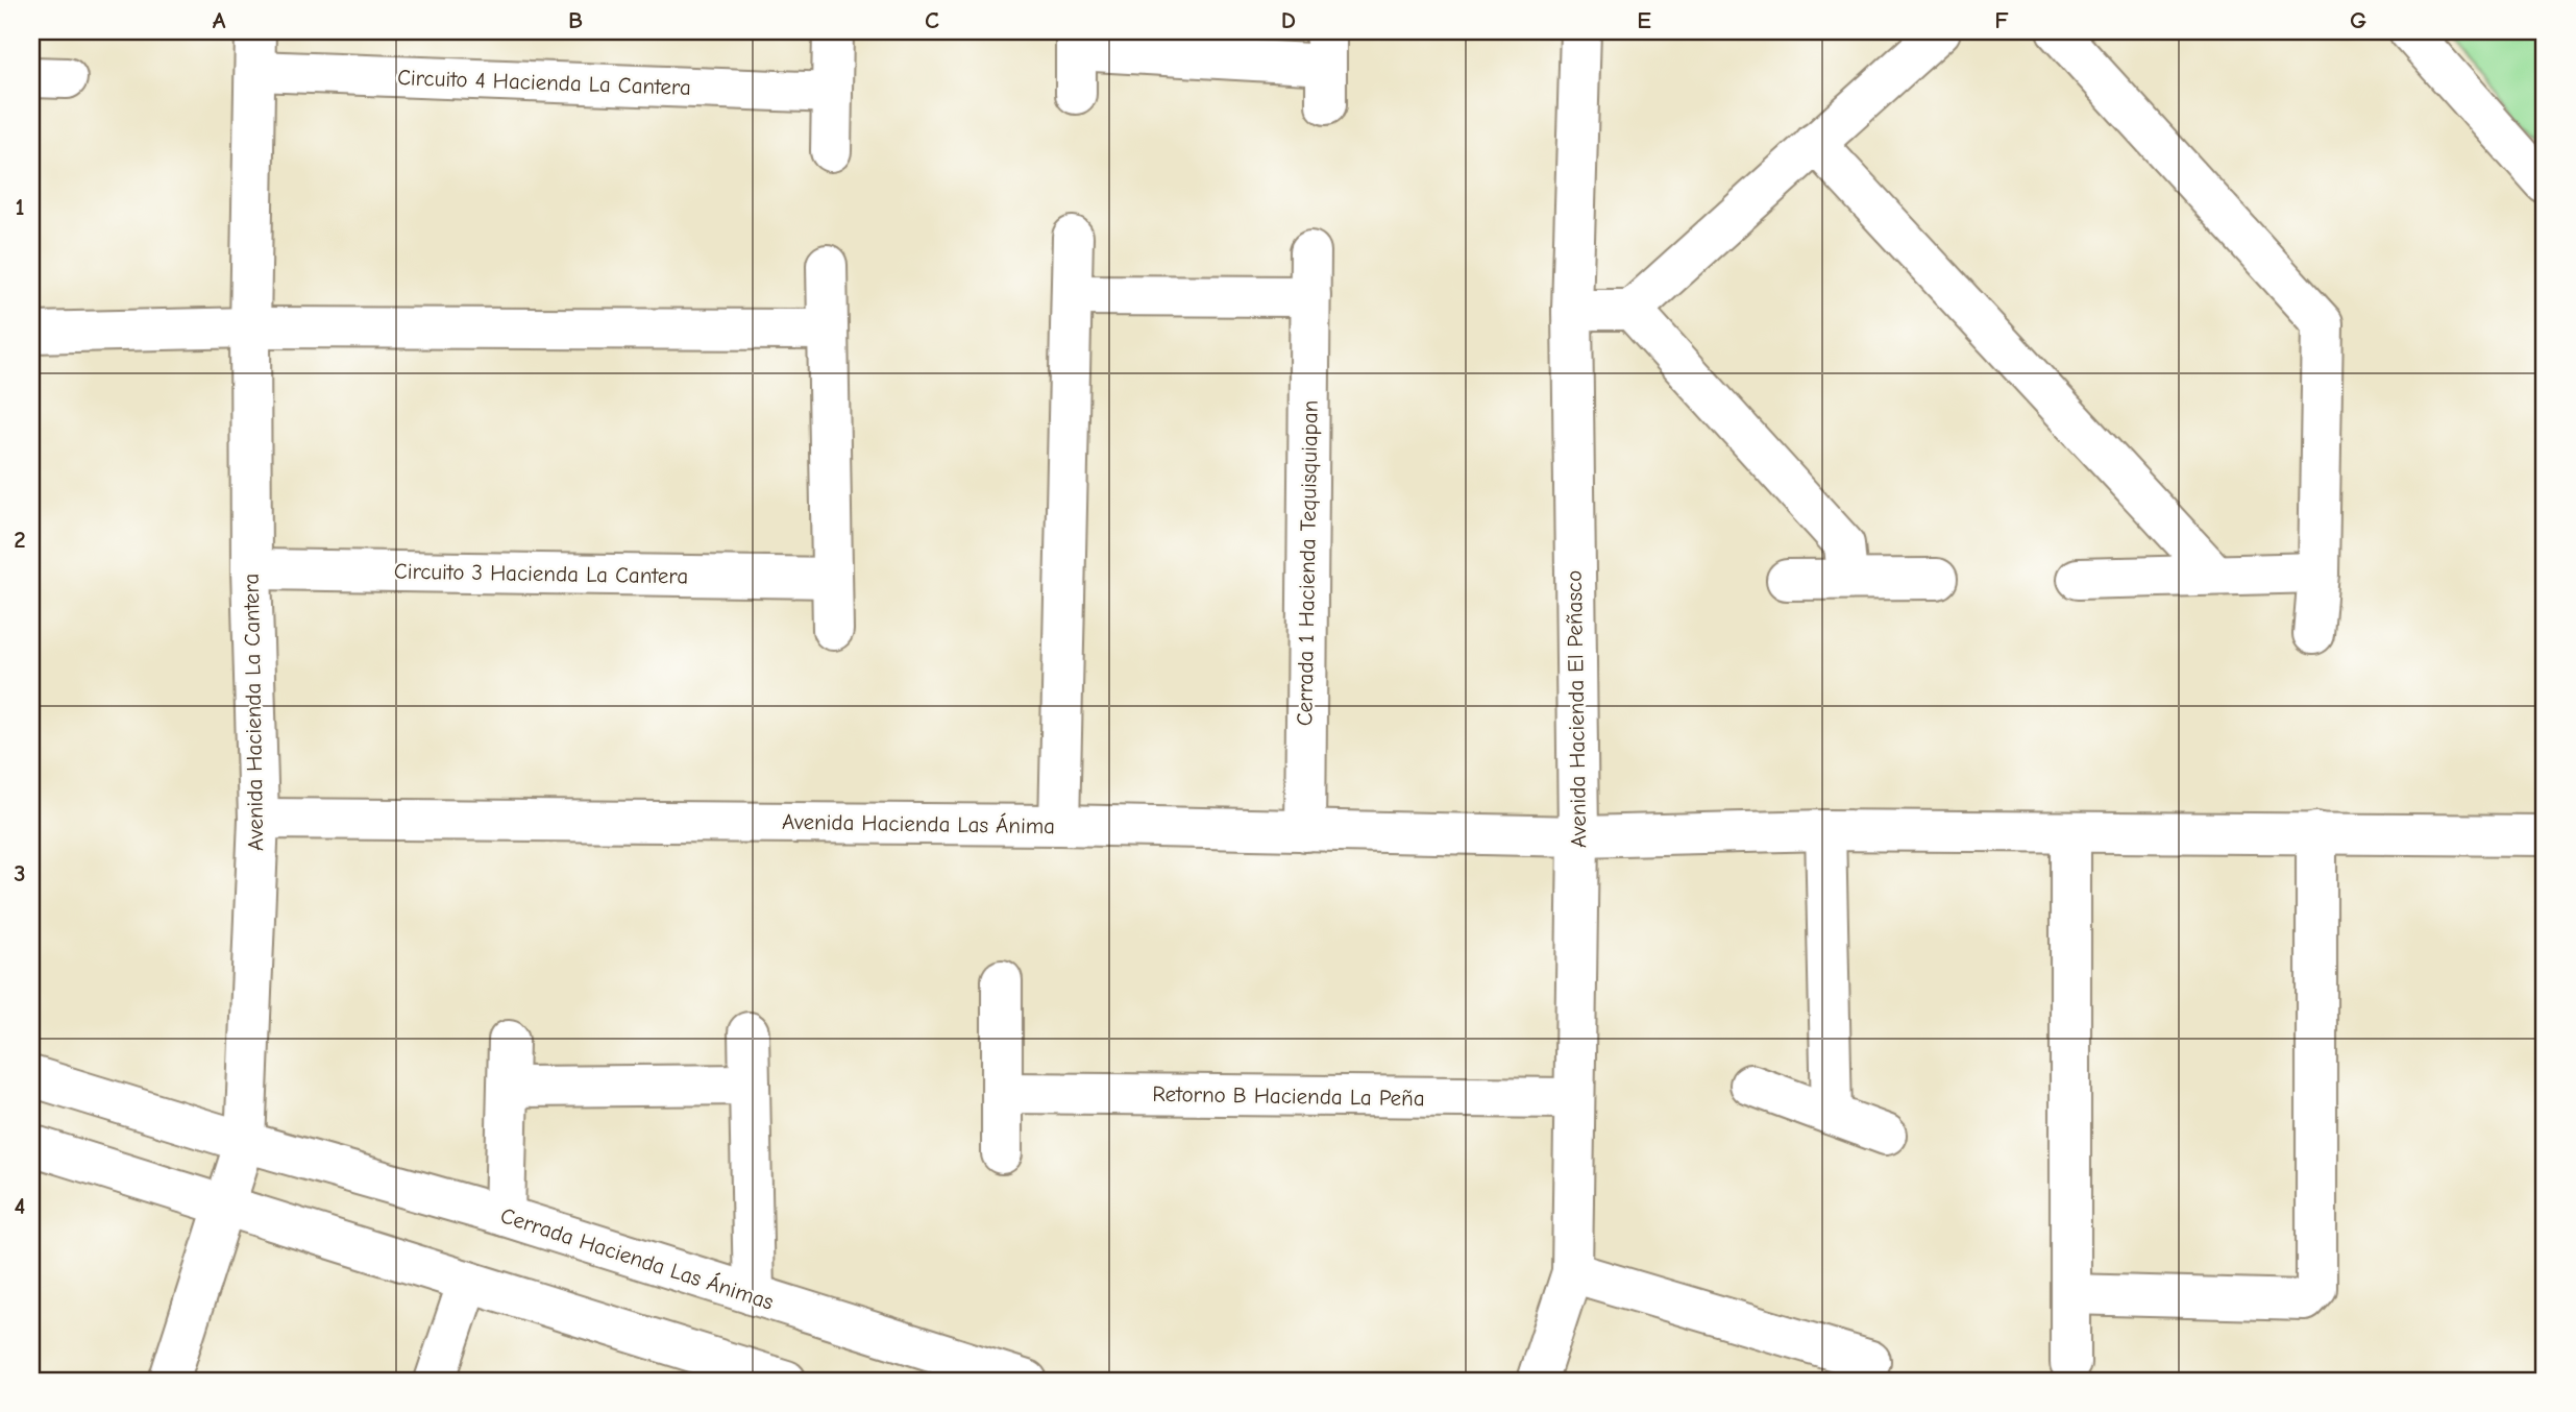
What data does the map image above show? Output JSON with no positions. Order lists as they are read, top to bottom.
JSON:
{
  "streets": {
    "street": [
      "Circuito 4 Hacienda La Cantera",
      "Cerrada 1 Hacienda Tequisquiapan",
      "Circuito 3 Hacienda La Cantera",
      "Avenida Hacienda El Peñasco",
      "Avenida Hacienda La Cantera",
      "Avenida Hacienda Las Ánima",
      "Retorno B Hacienda La Peña",
      "Cerrada Hacienda Las Ánimas"
    ]
  },
  "crossings": [
    ["Circuito 4 Hacienda La Cantera", "Avenida Hacienda La Cantera"],
    ["Cerrada 1 Hacienda Tequisquiapan", "Avenida Hacienda Las Ánima"],
    ["Circuito 3 Hacienda La Cantera", "Avenida Hacienda La Cantera"],
    ["Avenida Hacienda El Peñasco", "Avenida Hacienda Las Ánima"],
    ["Avenida Hacienda El Peñasco", "Retorno B Hacienda La Peña"],
    ["Avenida Hacienda La Cantera", "Avenida Hacienda Las Ánima"],
    ["Avenida Hacienda La Cantera", "Cerrada Hacienda Las Ánimas"]
  ],
  "grid": {
    "columns": [
      "A",
      "B",
      "C",
      "D",
      "E",
      "F",
      "G"
    ],
    "rows": [
      "1",
      "2",
      "3",
      "4"
    ]
  }
}
